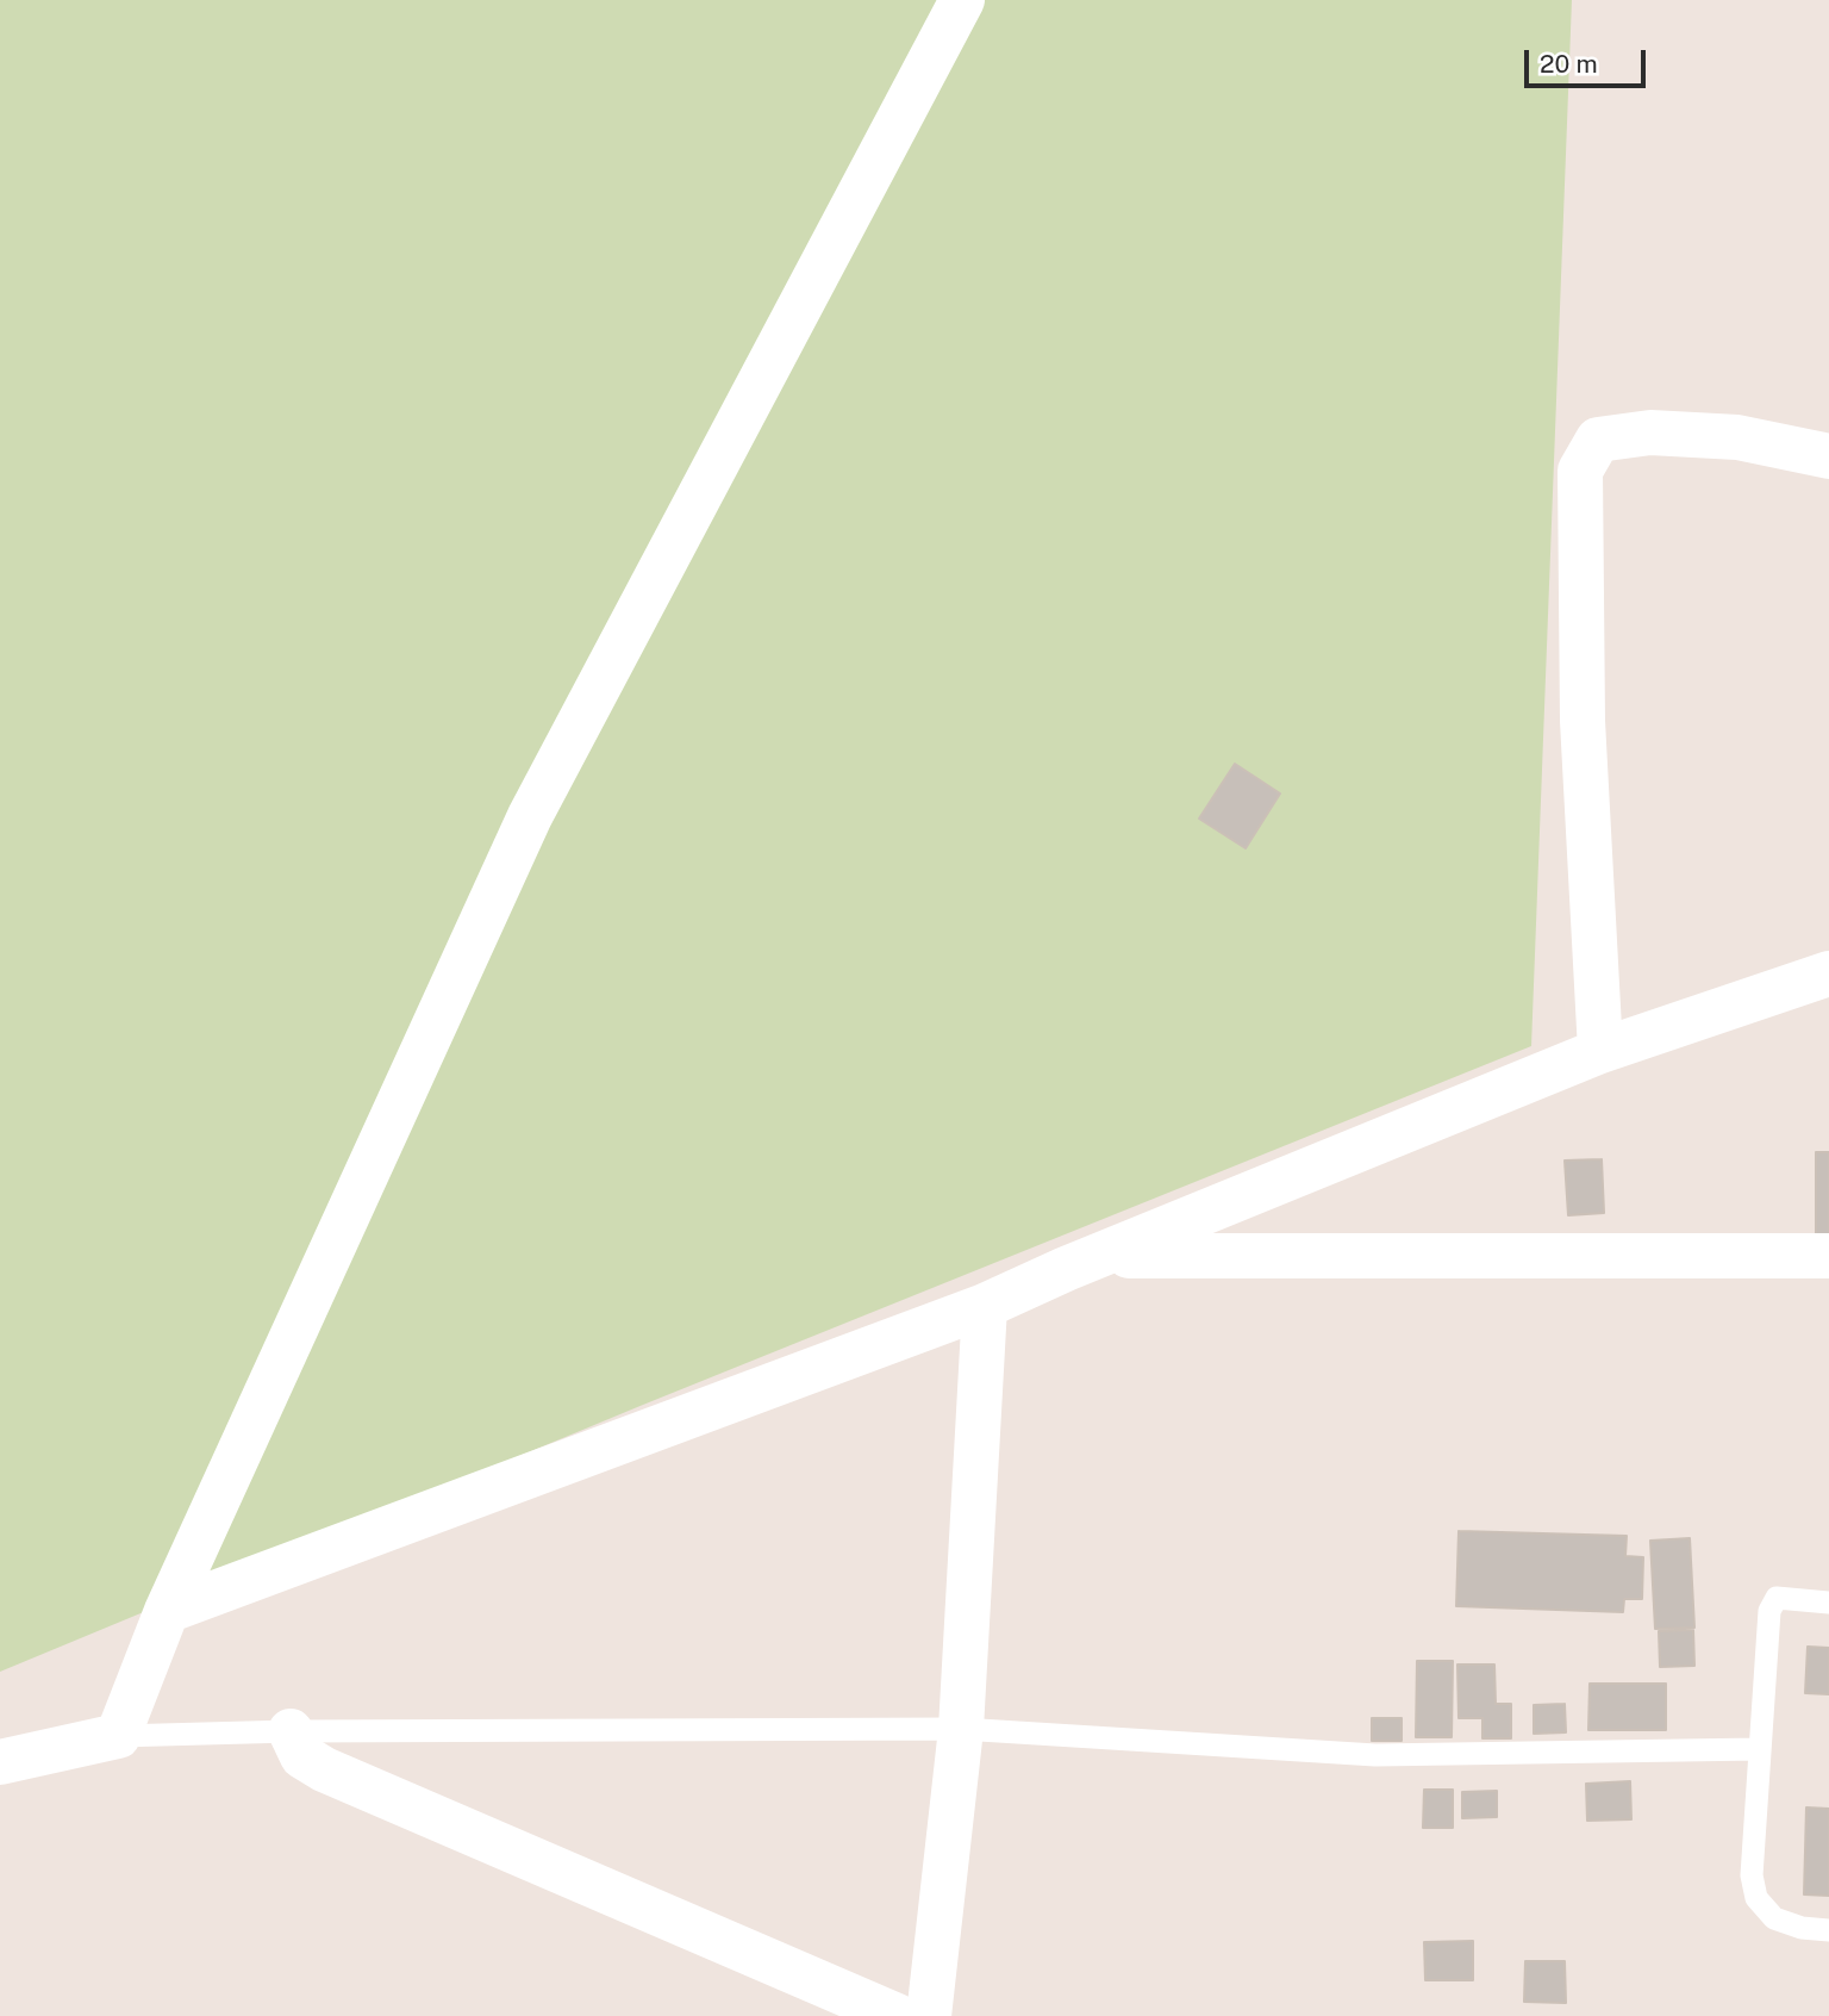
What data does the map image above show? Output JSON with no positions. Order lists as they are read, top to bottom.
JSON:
{
  "scale_bar": "20 m"
}
